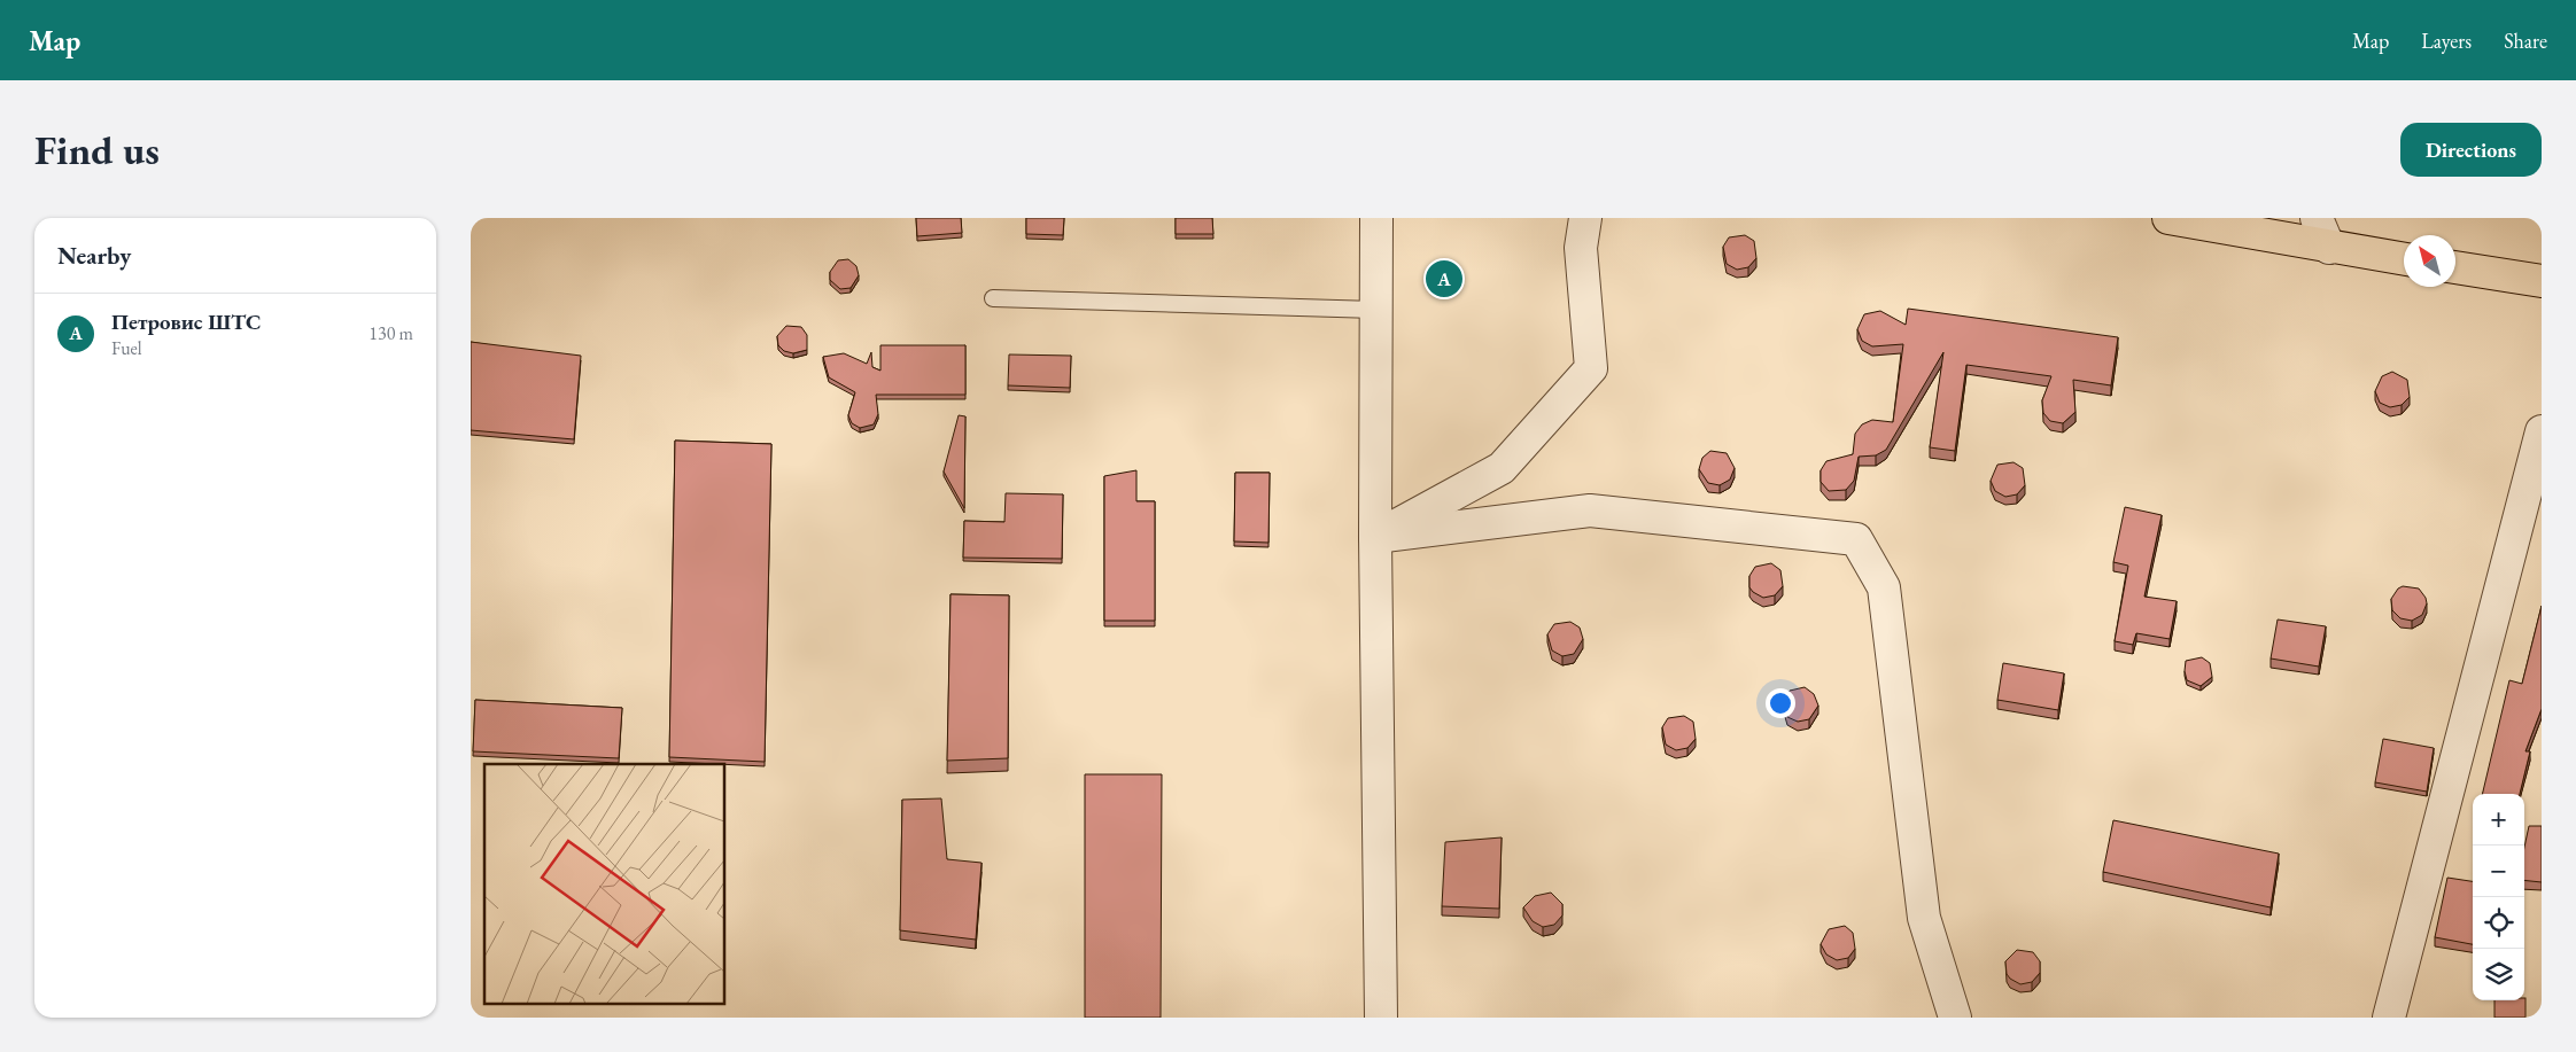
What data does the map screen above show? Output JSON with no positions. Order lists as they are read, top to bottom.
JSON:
{
  "north": "top left",
  "page": {
    "header": "Map",
    "nav": ["Map", "Layers", "Share"],
    "buttons": "Directions",
    "title": "Find us",
    "heading": "Nearby",
    "pins": "A",
    "list": [
      {
        "mark": "A",
        "name": "Петровис ШТС",
        "note": "Fuel",
        "value": "130 m"
      }
    ],
    "map_buttons": ["+", "−"]
  }
}
